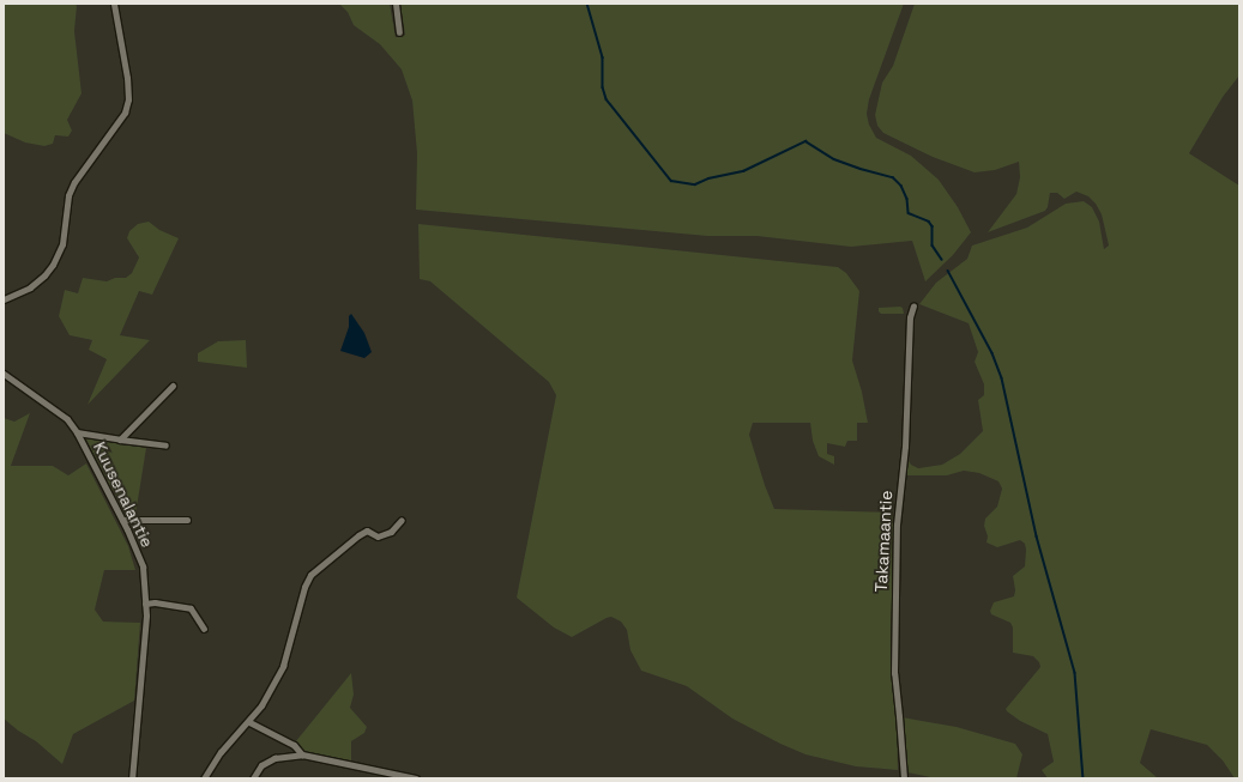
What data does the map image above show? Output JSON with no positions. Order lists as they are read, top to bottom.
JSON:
{
  "streets": {
    "street": ["Kuusenalantie", "Takamaantie"]
  }
}
